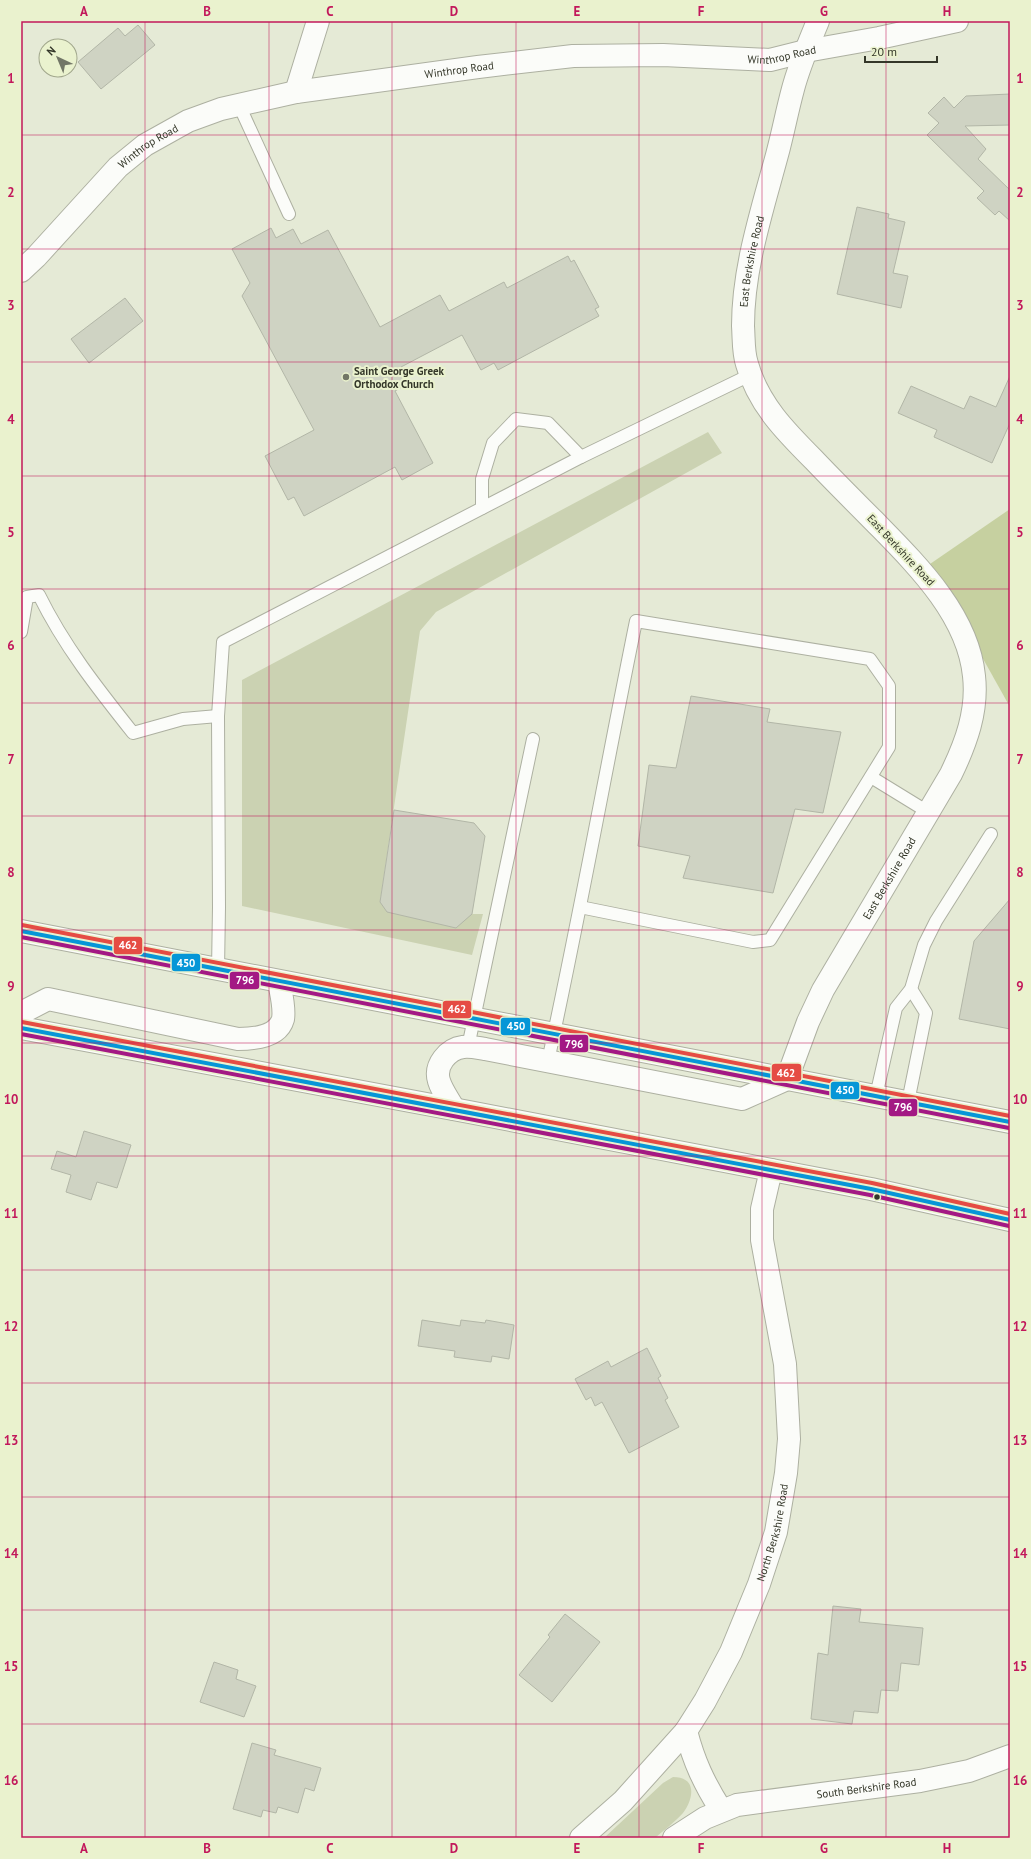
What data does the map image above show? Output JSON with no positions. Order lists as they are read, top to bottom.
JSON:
{
  "streets": {
    "street": [
      "Winthrop Road",
      "East Berkshire Road",
      "North Berkshire Road",
      "South Berkshire Road"
    ]
  },
  "crossings": [
    ["Winthrop Road", "East Berkshire Road"]
  ],
  "places": ["Saint George Greek Orthodox Church"],
  "lines": ["transit line 462", "transit line 450", "transit line 796"],
  "scale_bar": "20 m",
  "north": "top left",
  "grid": {
    "columns": [
      "A",
      "B",
      "C",
      "D",
      "E",
      "F",
      "G",
      "H"
    ],
    "rows": [
      "1",
      "2",
      "3",
      "4",
      "5",
      "6",
      "7",
      "8",
      "9",
      "10",
      "11",
      "12",
      "13",
      "14",
      "15",
      "16"
    ]
  }
}
